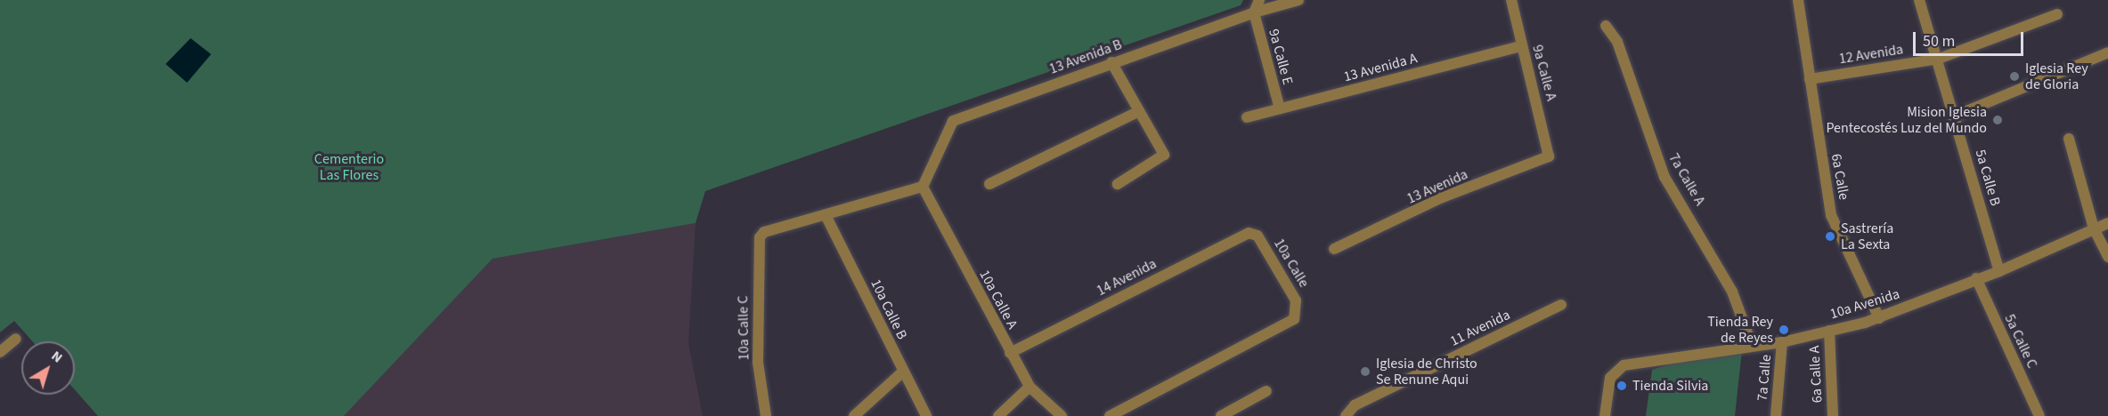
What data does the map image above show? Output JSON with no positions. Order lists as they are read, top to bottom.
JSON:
{
  "streets": {
    "street": [
      "12 Avenida",
      "13 Avenida B",
      "9a Calle E",
      "13 Avenida A",
      "9a Calle A",
      "6a Calle",
      "5a Calle B",
      "7a Calle A",
      "13 Avenida",
      "10a Calle",
      "14 Avenida",
      "10a Calle A",
      "10a Avenida",
      "10a Calle B",
      "10a Calle C",
      "11 Avenida",
      "5a Calle C",
      "6a Calle A",
      "7a Calle"
    ]
  },
  "crossings": [
    ["12 Avenida", "6a Calle"],
    ["12 Avenida", "5a Calle B"],
    ["13 Avenida B", "9a Calle E"],
    ["13 Avenida B", "10a Calle A"],
    ["9a Calle E", "13 Avenida A"],
    ["13 Avenida A", "9a Calle A"],
    ["9a Calle A", "13 Avenida"],
    ["6a Calle", "10a Avenida"],
    ["5a Calle B", "10a Avenida"],
    ["7a Calle A", "10a Avenida"],
    ["10a Calle", "14 Avenida"],
    ["14 Avenida", "10a Calle A"],
    ["10a Avenida", "5a Calle C"],
    ["10a Avenida", "6a Calle A"],
    ["10a Avenida", "7a Calle"],
    ["10a Calle B", "10a Calle C"]
  ],
  "parks": ["Cementerio Las Flores"],
  "places": [
    "Iglesia Rey de Gloria",
    "Mision Iglesia Pentecostés Luz del Mundo",
    "Sastrería La Sexta",
    "Tienda Rey de Reyes",
    "Iglesia de Christo Se Renune Aqui",
    "Tienda Silvia"
  ],
  "scale_bar": "50 m",
  "north": "top right"
}
